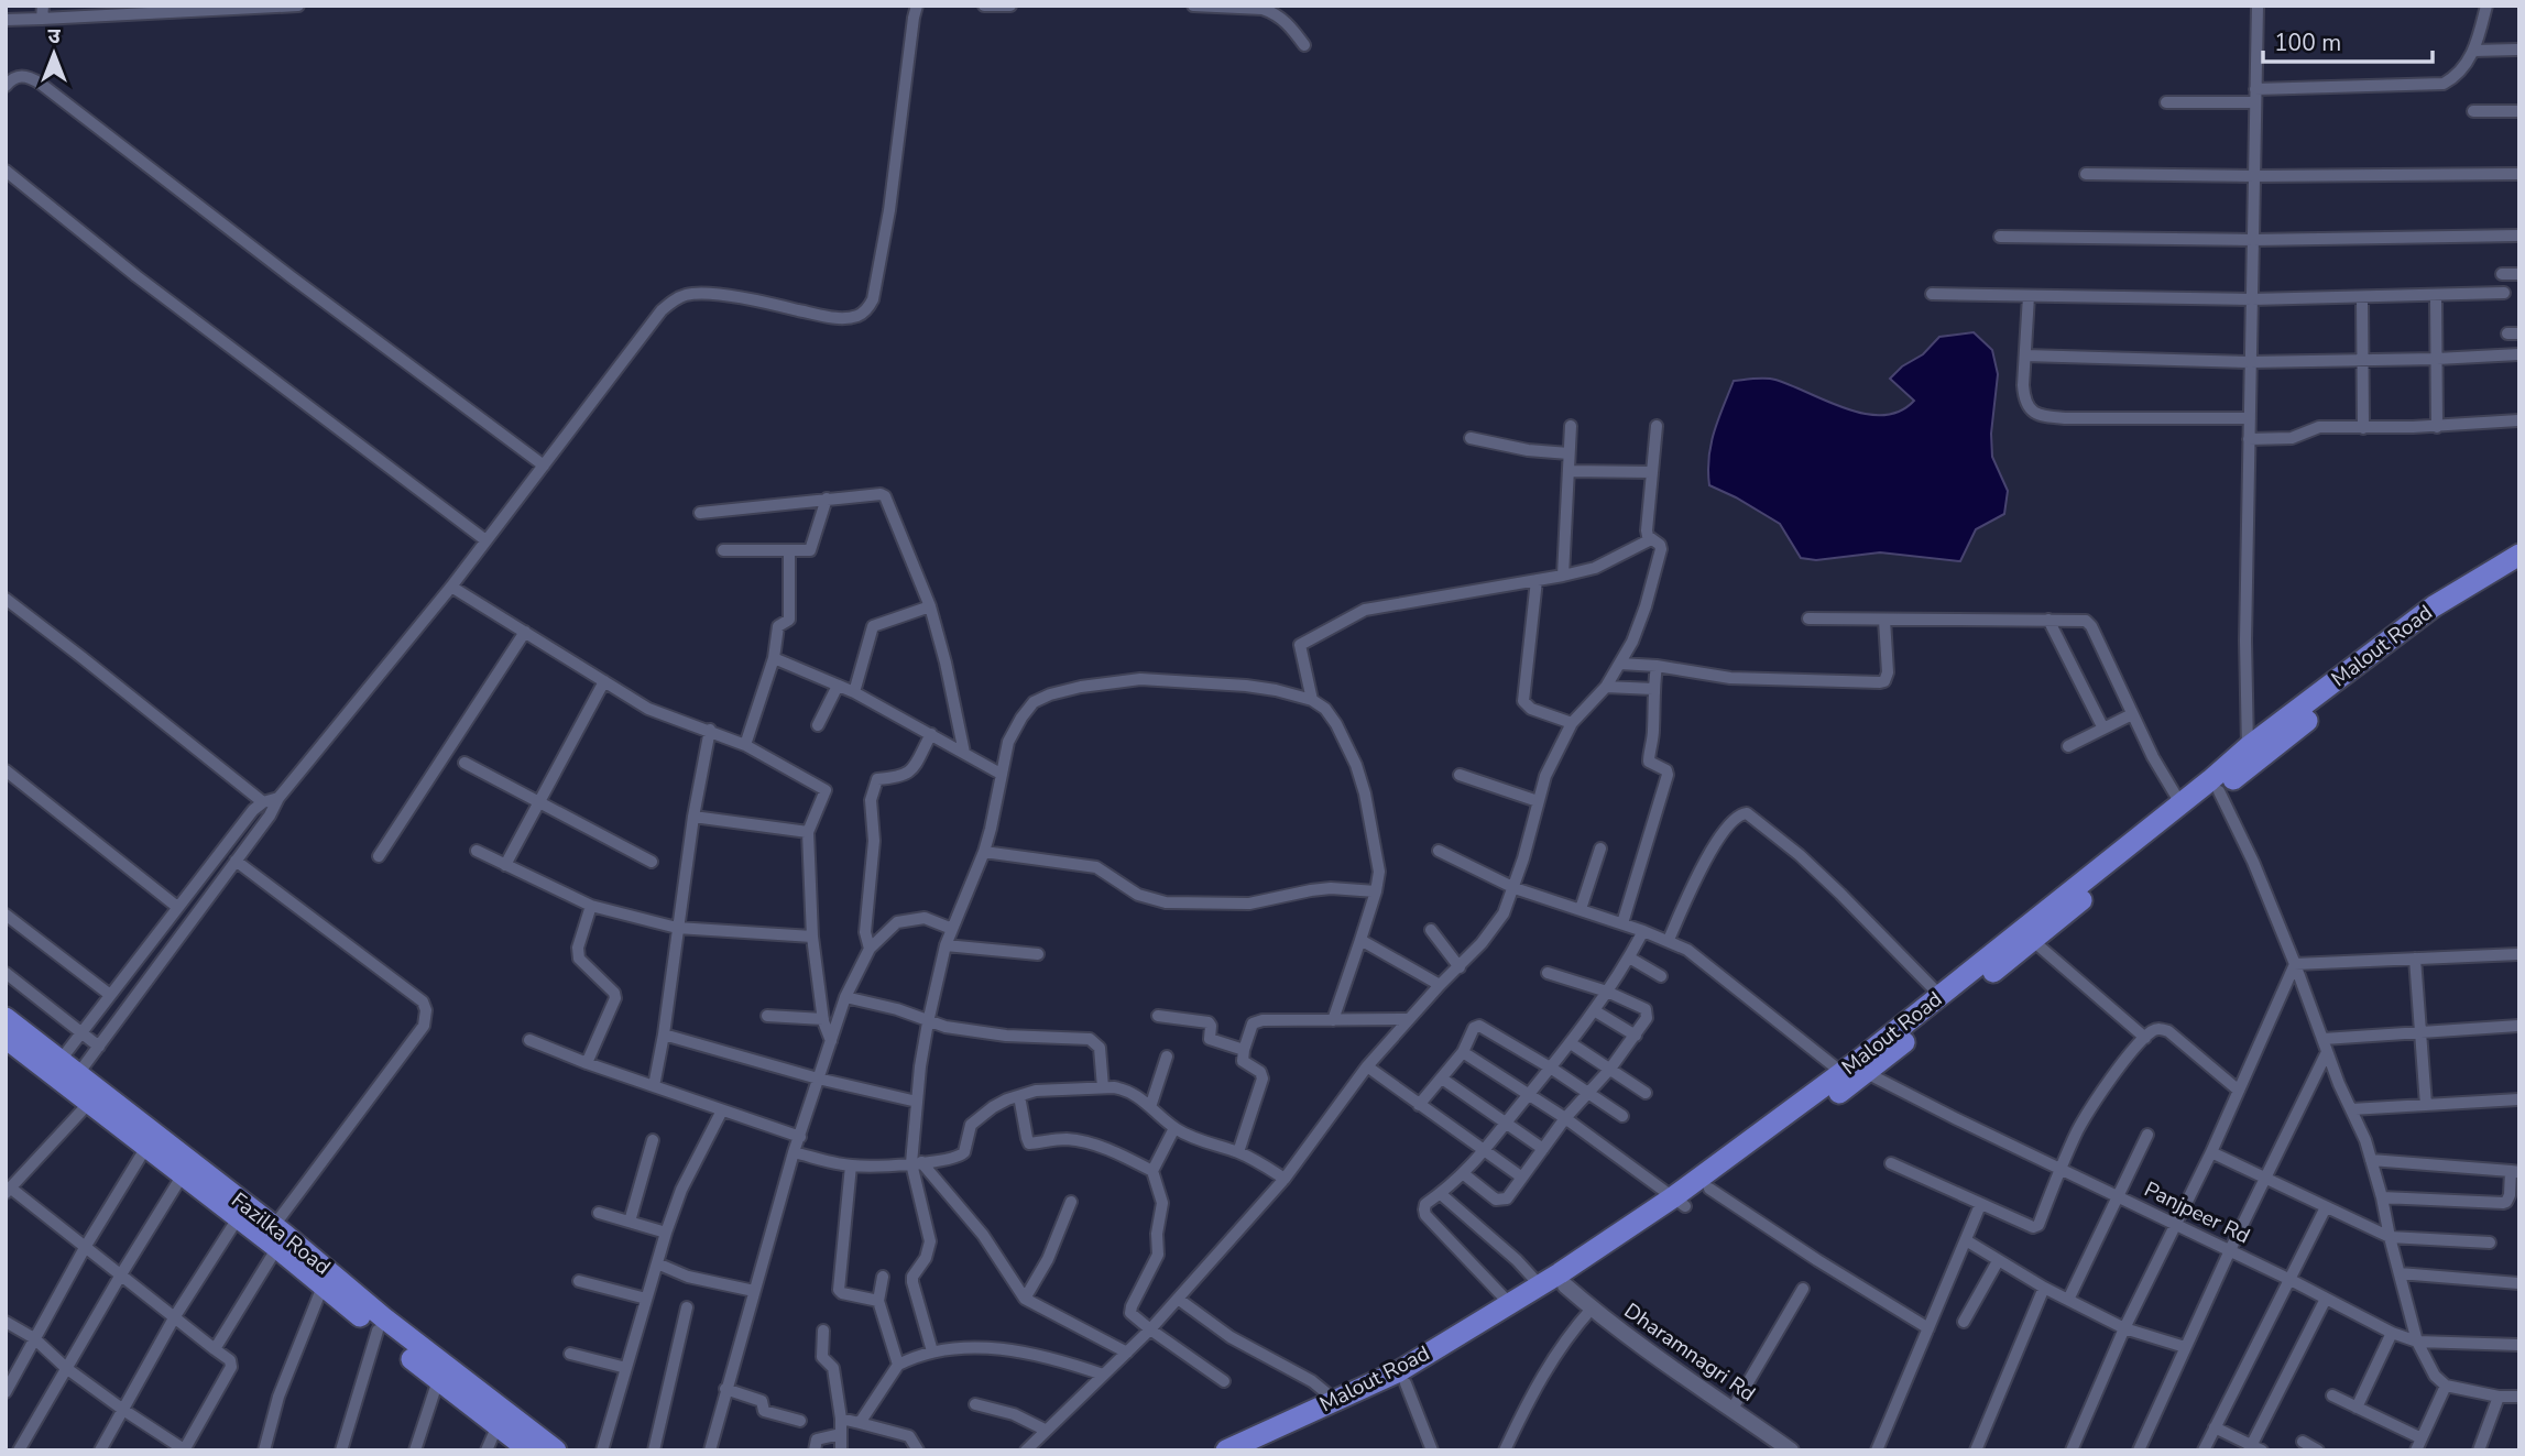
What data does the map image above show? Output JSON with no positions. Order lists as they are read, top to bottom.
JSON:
{
  "streets": {
    "highway": ["Malout Road", "Fazilka Road"],
    "street": ["Panjpeer Rd", "Dharamnagri Rd"]
  },
  "crossings": [
    ["Malout Road", "Panjpeer Rd"],
    ["Malout Road", "Dharamnagri Rd"]
  ],
  "scale_bar": "100 m",
  "north": "top"
}
